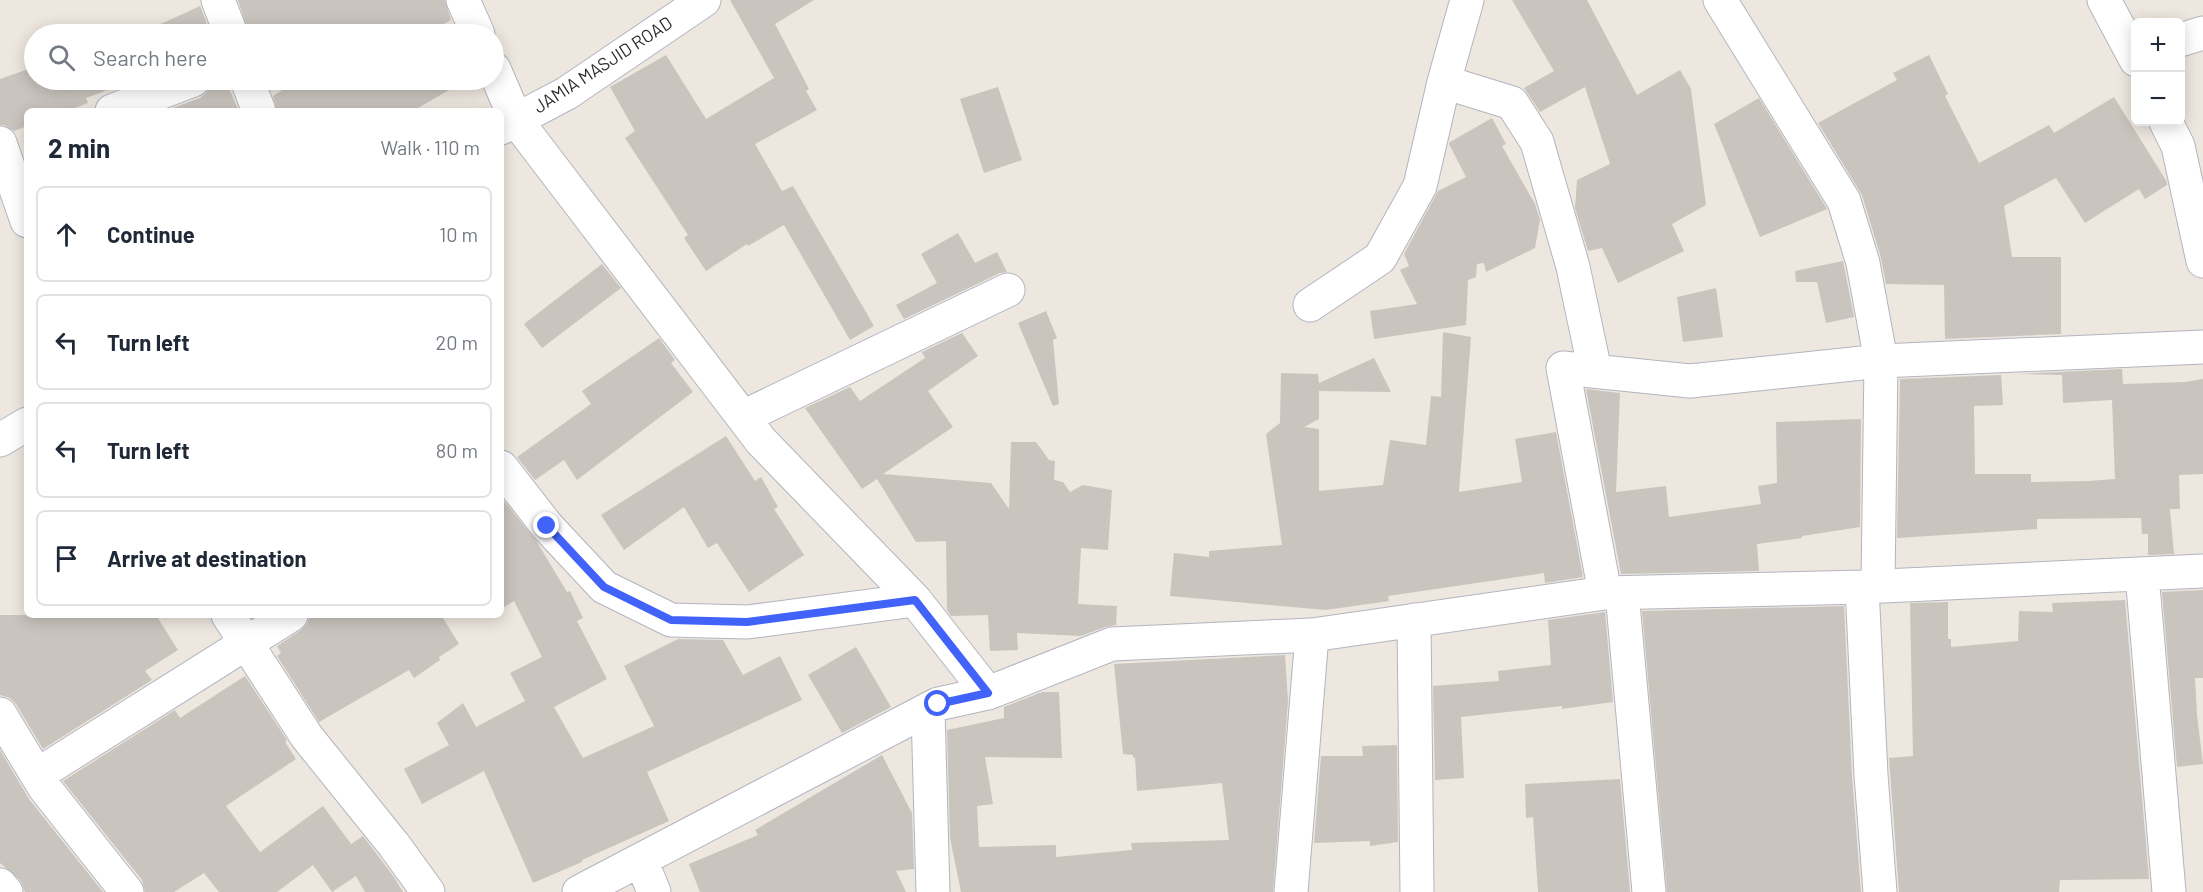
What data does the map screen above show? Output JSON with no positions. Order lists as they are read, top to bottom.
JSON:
{
  "streets": {
    "street": ["JAMIA MASJID ROAD"]
  },
  "page": {
    "map_buttons": ["+", "−"],
    "search": "Search here",
    "heading": ["2 min", "Walk · 110 m"],
    "list": [
      ["Continue", "10 m"],
      ["Turn left", "20 m"],
      ["Turn left", "80 m"],
      "Arrive at destination"
    ]
  }
}
